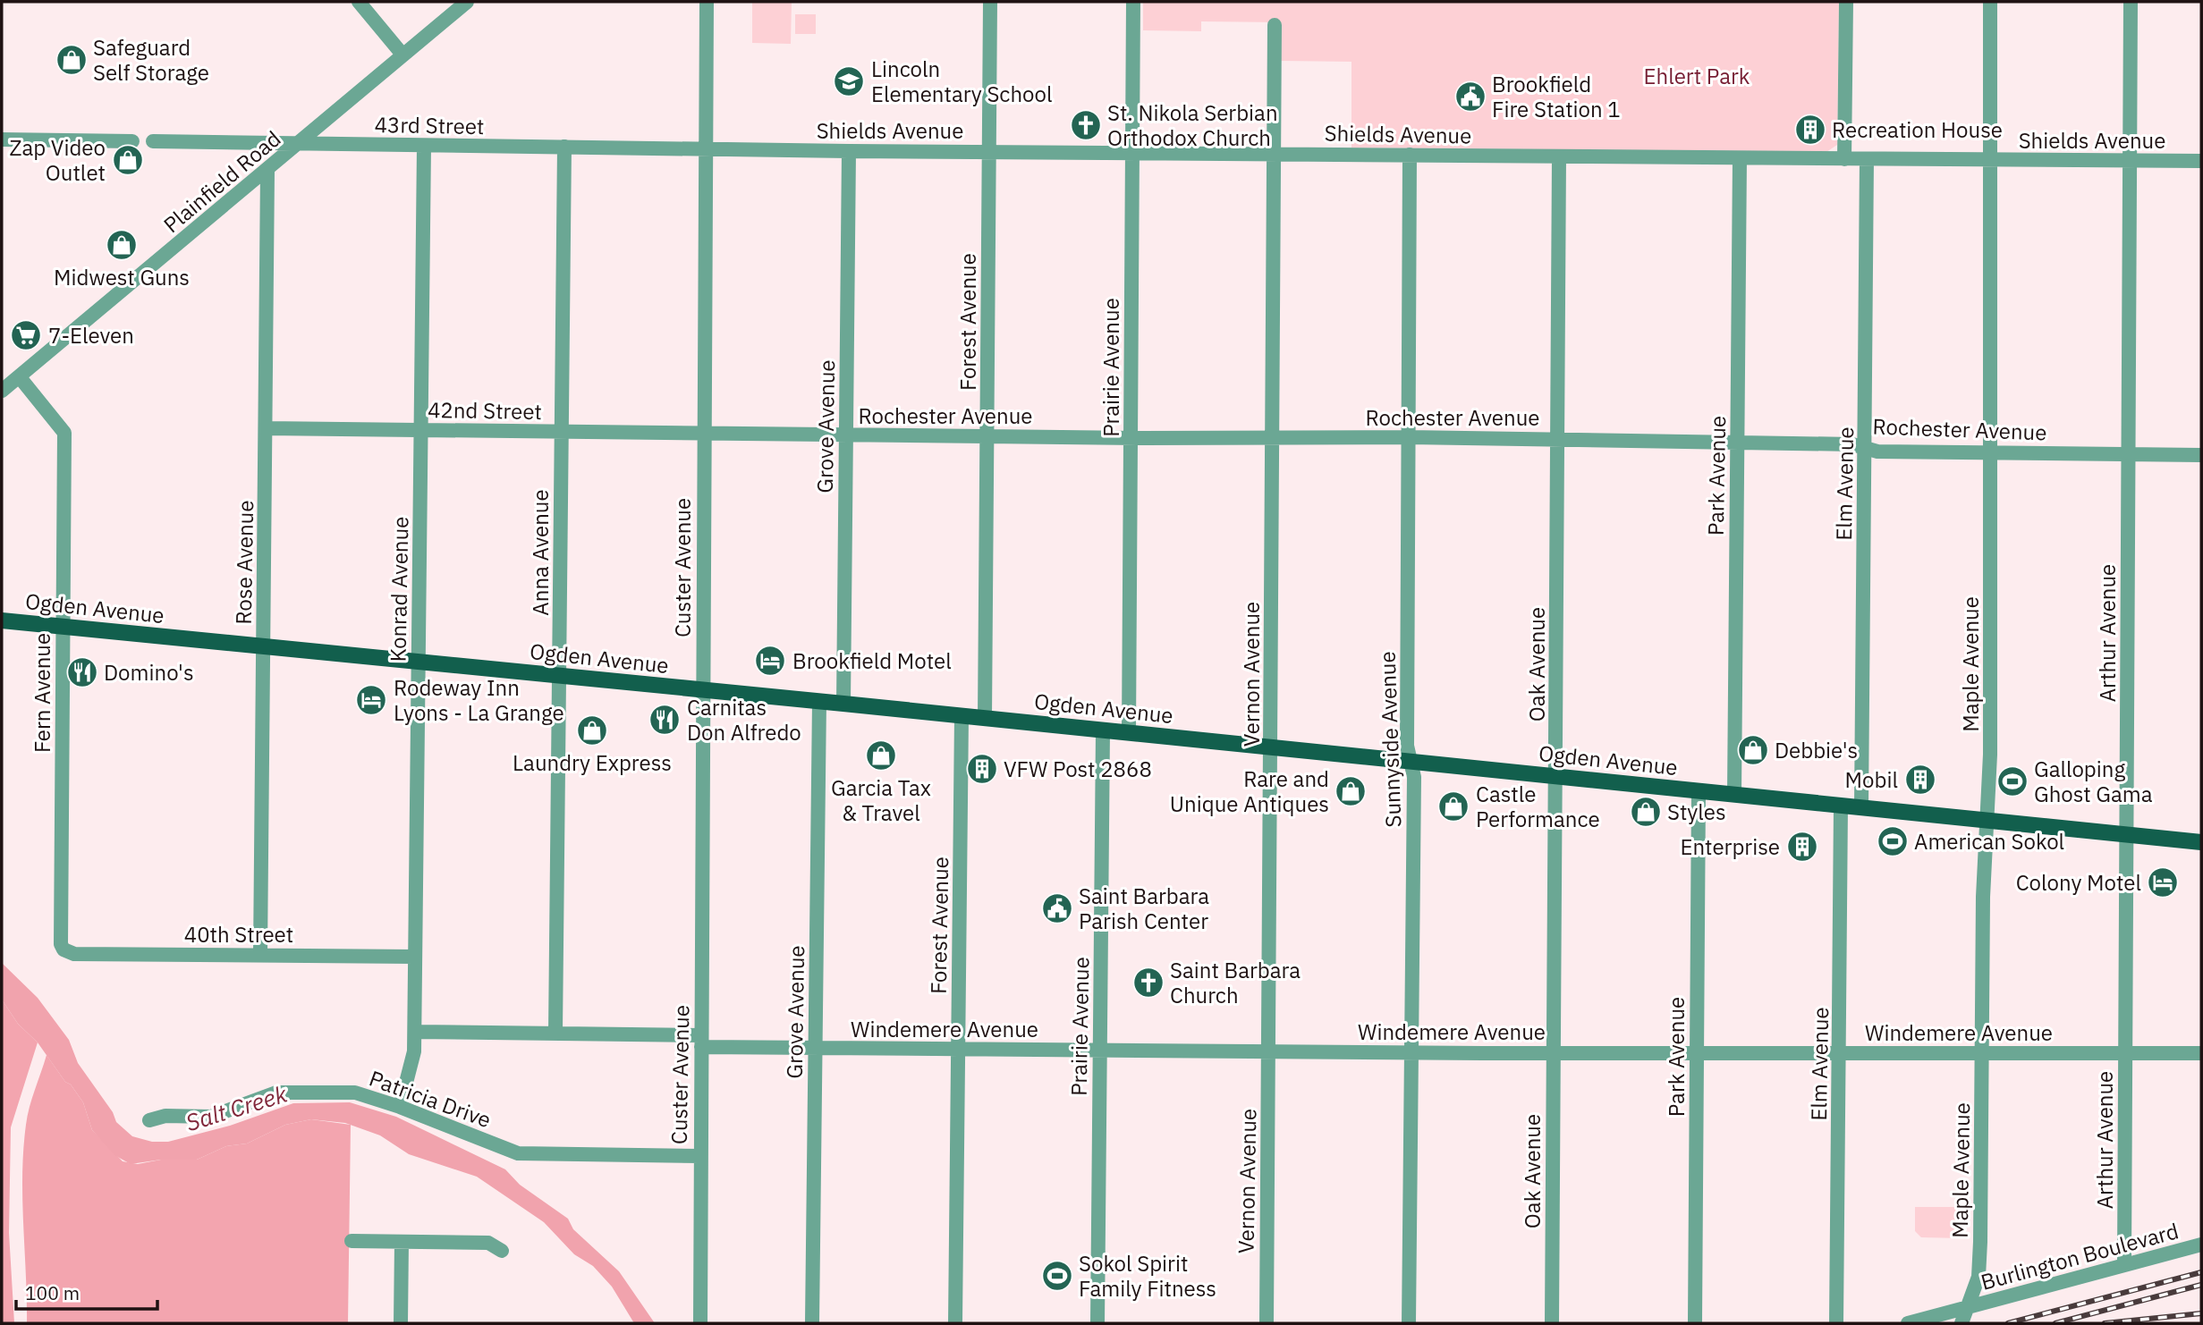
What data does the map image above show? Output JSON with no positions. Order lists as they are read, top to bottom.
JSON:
{
  "streets": {
    "main road": ["Ogden Avenue"],
    "street": [
      "43rd Street",
      "Shields Avenue",
      "Plainfield Road",
      "Forest Avenue",
      "Prairie Avenue",
      "42nd Street",
      "Rochester Avenue",
      "Grove Avenue",
      "Park Avenue",
      "Elm Avenue",
      "Anna Avenue",
      "Rose Avenue",
      "Custer Avenue",
      "Konrad Avenue",
      "Arthur Avenue",
      "Oak Avenue",
      "Maple Avenue",
      "Vernon Avenue",
      "Fern Avenue",
      "Sunnyside Avenue",
      "40th Street",
      "Windemere Avenue",
      "Patricia Drive",
      "Burlington Boulevard"
    ]
  },
  "crossings": [
    ["43rd Street", "Shields Avenue"],
    ["43rd Street", "Plainfield Road"],
    ["43rd Street", "Anna Avenue"],
    ["43rd Street", "Custer Avenue"],
    ["43rd Street", "Konrad Avenue"],
    ["Shields Avenue", "Forest Avenue"],
    ["Shields Avenue", "Prairie Avenue"],
    ["Shields Avenue", "Grove Avenue"],
    ["Shields Avenue", "Park Avenue"],
    ["Shields Avenue", "Elm Avenue"],
    ["Shields Avenue", "Custer Avenue"],
    ["Shields Avenue", "Arthur Avenue"],
    ["Shields Avenue", "Oak Avenue"],
    ["Shields Avenue", "Maple Avenue"],
    ["Shields Avenue", "Vernon Avenue"],
    ["Shields Avenue", "Sunnyside Avenue"],
    ["Plainfield Road", "Rose Avenue"],
    ["Plainfield Road", "Fern Avenue"],
    ["Forest Avenue", "Rochester Avenue"],
    ["Forest Avenue", "Ogden Avenue"],
    ["Forest Avenue", "Windemere Avenue"],
    ["Prairie Avenue", "Rochester Avenue"],
    ["Prairie Avenue", "Ogden Avenue"],
    ["Prairie Avenue", "Windemere Avenue"],
    ["42nd Street", "Rochester Avenue"],
    ["42nd Street", "Anna Avenue"],
    ["42nd Street", "Rose Avenue"],
    ["42nd Street", "Custer Avenue"],
    ["42nd Street", "Konrad Avenue"],
    ["Rochester Avenue", "Grove Avenue"],
    ["Rochester Avenue", "Park Avenue"],
    ["Rochester Avenue", "Elm Avenue"],
    ["Rochester Avenue", "Custer Avenue"],
    ["Rochester Avenue", "Arthur Avenue"],
    ["Rochester Avenue", "Oak Avenue"],
    ["Rochester Avenue", "Maple Avenue"],
    ["Rochester Avenue", "Vernon Avenue"],
    ["Rochester Avenue", "Sunnyside Avenue"],
    ["Grove Avenue", "Ogden Avenue"],
    ["Grove Avenue", "Windemere Avenue"],
    ["Park Avenue", "Ogden Avenue"],
    ["Park Avenue", "Windemere Avenue"],
    ["Elm Avenue", "Ogden Avenue"],
    ["Elm Avenue", "Windemere Avenue"],
    ["Anna Avenue", "Ogden Avenue"],
    ["Rose Avenue", "Ogden Avenue"],
    ["Rose Avenue", "40th Street"],
    ["Custer Avenue", "Ogden Avenue"],
    ["Custer Avenue", "Windemere Avenue"],
    ["Custer Avenue", "Patricia Drive"],
    ["Konrad Avenue", "Ogden Avenue"],
    ["Konrad Avenue", "40th Street"],
    ["Konrad Avenue", "Patricia Drive"],
    ["Ogden Avenue", "Arthur Avenue"],
    ["Ogden Avenue", "Oak Avenue"],
    ["Ogden Avenue", "Maple Avenue"],
    ["Ogden Avenue", "Vernon Avenue"],
    ["Ogden Avenue", "Fern Avenue"],
    ["Ogden Avenue", "Sunnyside Avenue"],
    ["Arthur Avenue", "Windemere Avenue"],
    ["Arthur Avenue", "Burlington Boulevard"],
    ["Oak Avenue", "Windemere Avenue"],
    ["Maple Avenue", "Windemere Avenue"],
    ["Maple Avenue", "Burlington Boulevard"],
    ["Vernon Avenue", "Windemere Avenue"],
    ["Fern Avenue", "40th Street"],
    ["Sunnyside Avenue", "Windemere Avenue"]
  ],
  "water": ["Salt Creek"],
  "parks": ["Ehlert Park"],
  "places": {
    "shop": [
      "Safeguard Self Storage",
      "Zap Video Outlet",
      "Midwest Guns",
      "Laundry Express",
      "Debbie's",
      "Garcia Tax & Travel",
      "Rare and Unique Antiques",
      "Castle Performance",
      "Styles"
    ],
    "school or university": ["Lincoln Elementary School"],
    "public building": ["Brookfield Fire Station 1", "Saint Barbara Parish Center"],
    "church": ["St. Nikola Serbian Orthodox Church", "Saint Barbara Church"],
    "building": [
      "Recreation House",
      "VFW Post 2868",
      "Mobil",
      "Enterprise"
    ],
    "supermarket": ["7-Eleven"],
    "hotel": ["Brookfield Motel", "Rodeway Inn Lyons - La Grange", "Colony Motel"],
    "restaurant": ["Domino's", "Carnitas Don Alfredo"],
    "sports": ["Galloping Ghost Gama", "American Sokol", "Sokol Spirit Family Fitness"]
  },
  "scale_bar": "100 m"
}
